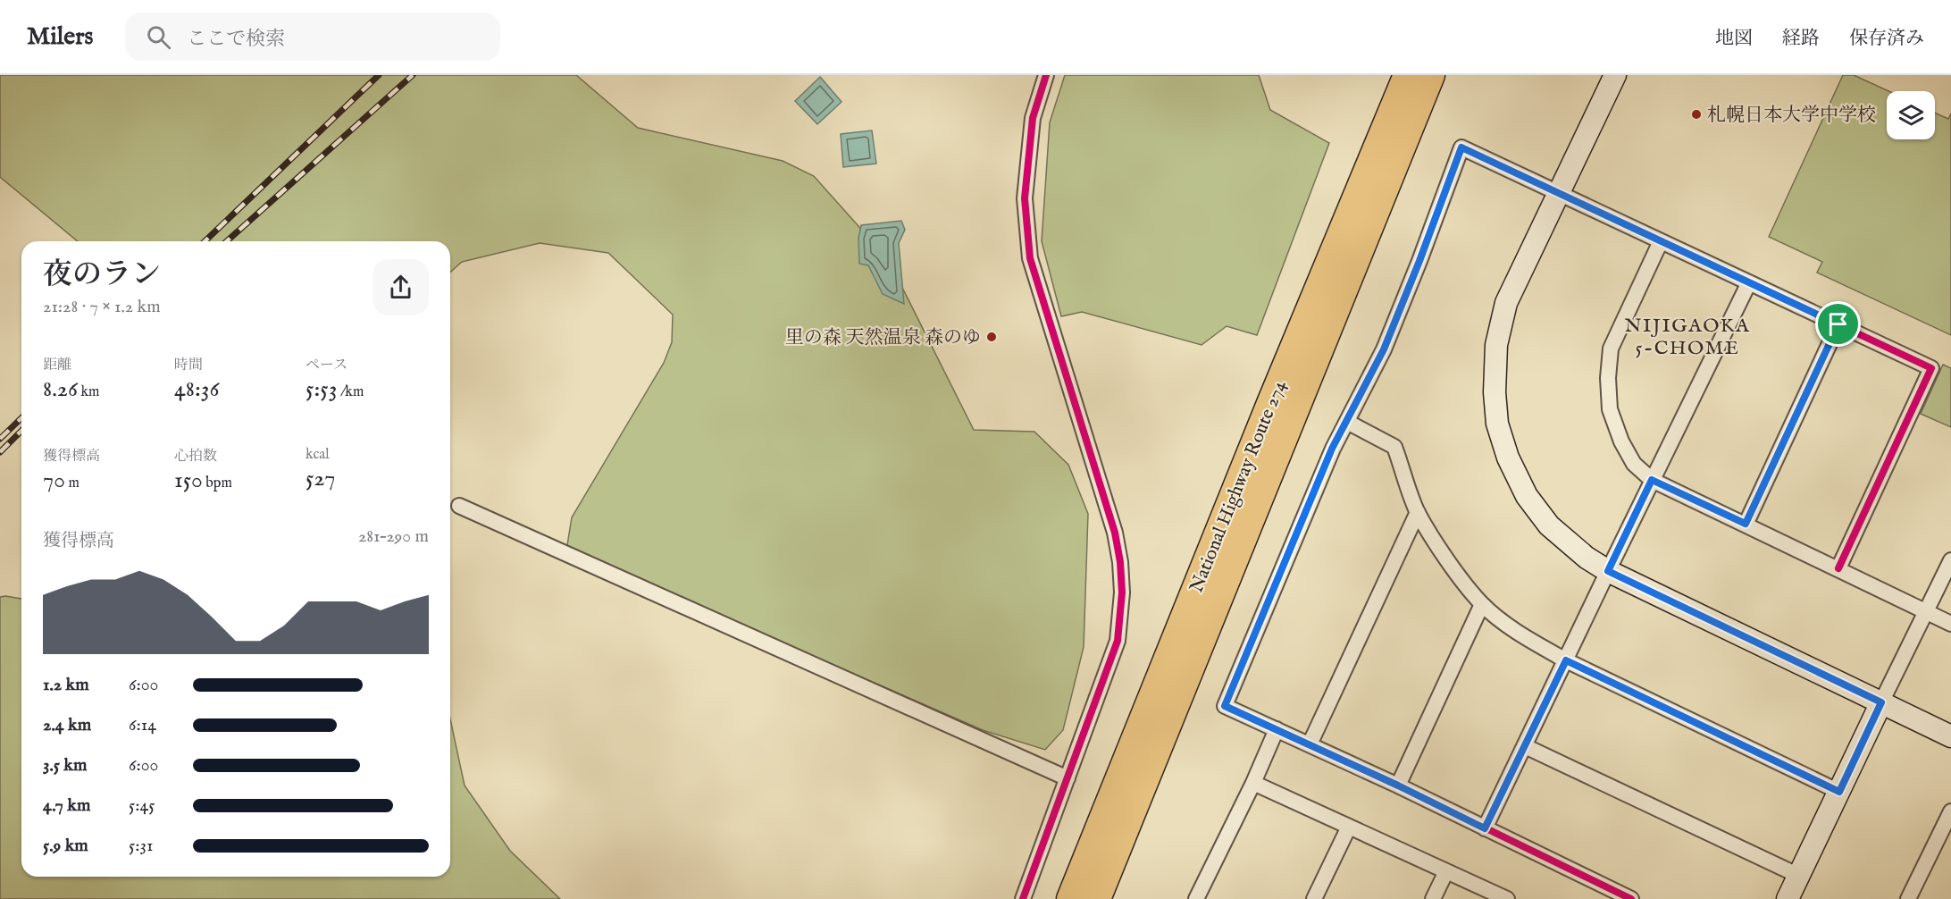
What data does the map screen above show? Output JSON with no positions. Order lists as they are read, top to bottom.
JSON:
{
  "streets": {
    "highway": ["National Highway Route 274"]
  },
  "districts": ["NIJIGAOKA 5-CHOME"],
  "places": ["札幌日本大学中学校", "里の森 天然温泉 森のゆ"],
  "page": {
    "header": "Milers",
    "search": "ここで検索",
    "nav": ["地図", "経路", "保存済み"],
    "heading": ["夜のラン", "21:28 · 7 × 1.2 km"],
    "stats": [
      ["距離", "8.26 km"],
      ["時間", "48:36"],
      ["ペース", "5:53 /km"],
      ["獲得標高", "70 m"],
      ["心拍数", "150 bpm"],
      ["kcal", "527"]
    ],
    "chart": ["獲得標高", "281–290 m"],
    "list": [
      {
        "name": "1.2 km",
        "note": "6:00"
      },
      {
        "name": "2.4 km",
        "note": "6:14"
      },
      {
        "name": "3.5 km",
        "note": "6:00"
      },
      {
        "name": "4.7 km",
        "note": "5:45"
      },
      {
        "name": "5.9 km",
        "note": "5:31"
      }
    ]
  }
}
